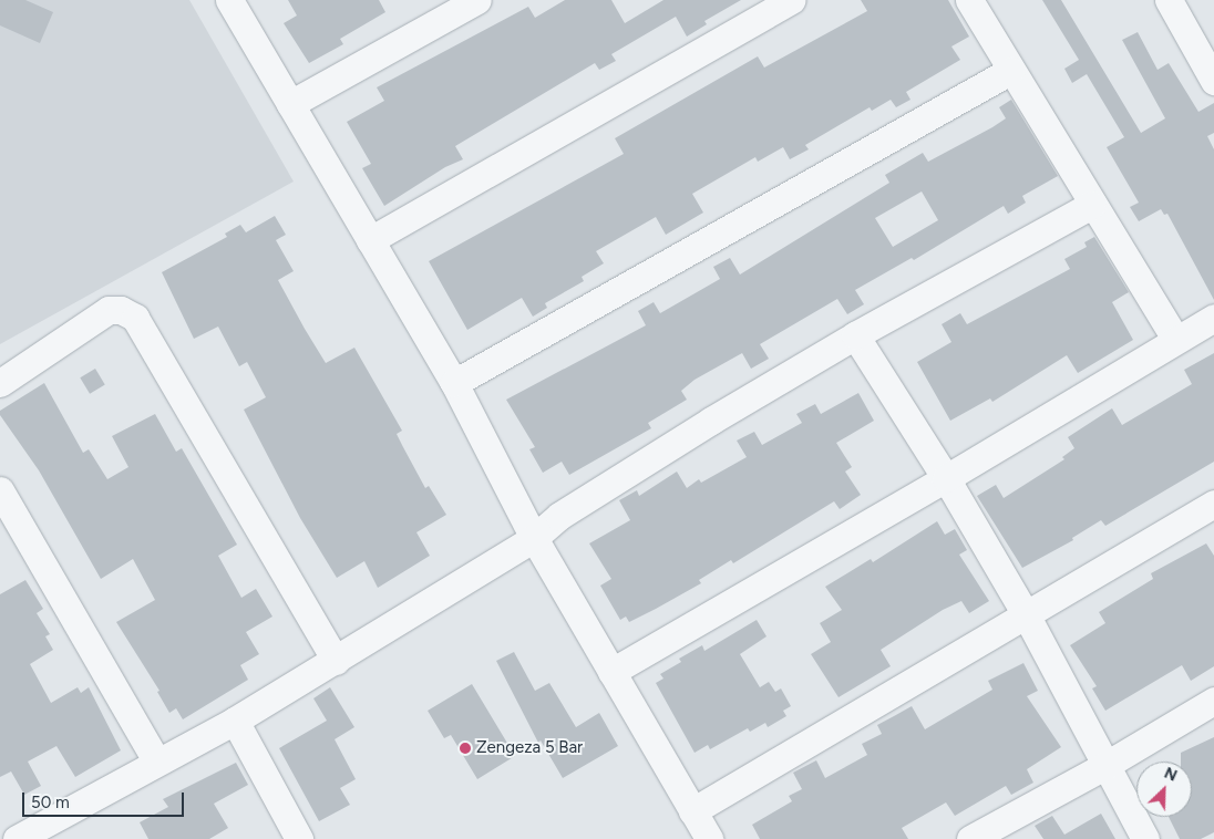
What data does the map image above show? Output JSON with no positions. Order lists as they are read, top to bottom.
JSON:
{
  "places": ["Zengeza 5 Bar"],
  "scale_bar": "50 m",
  "north": "top right"
}
